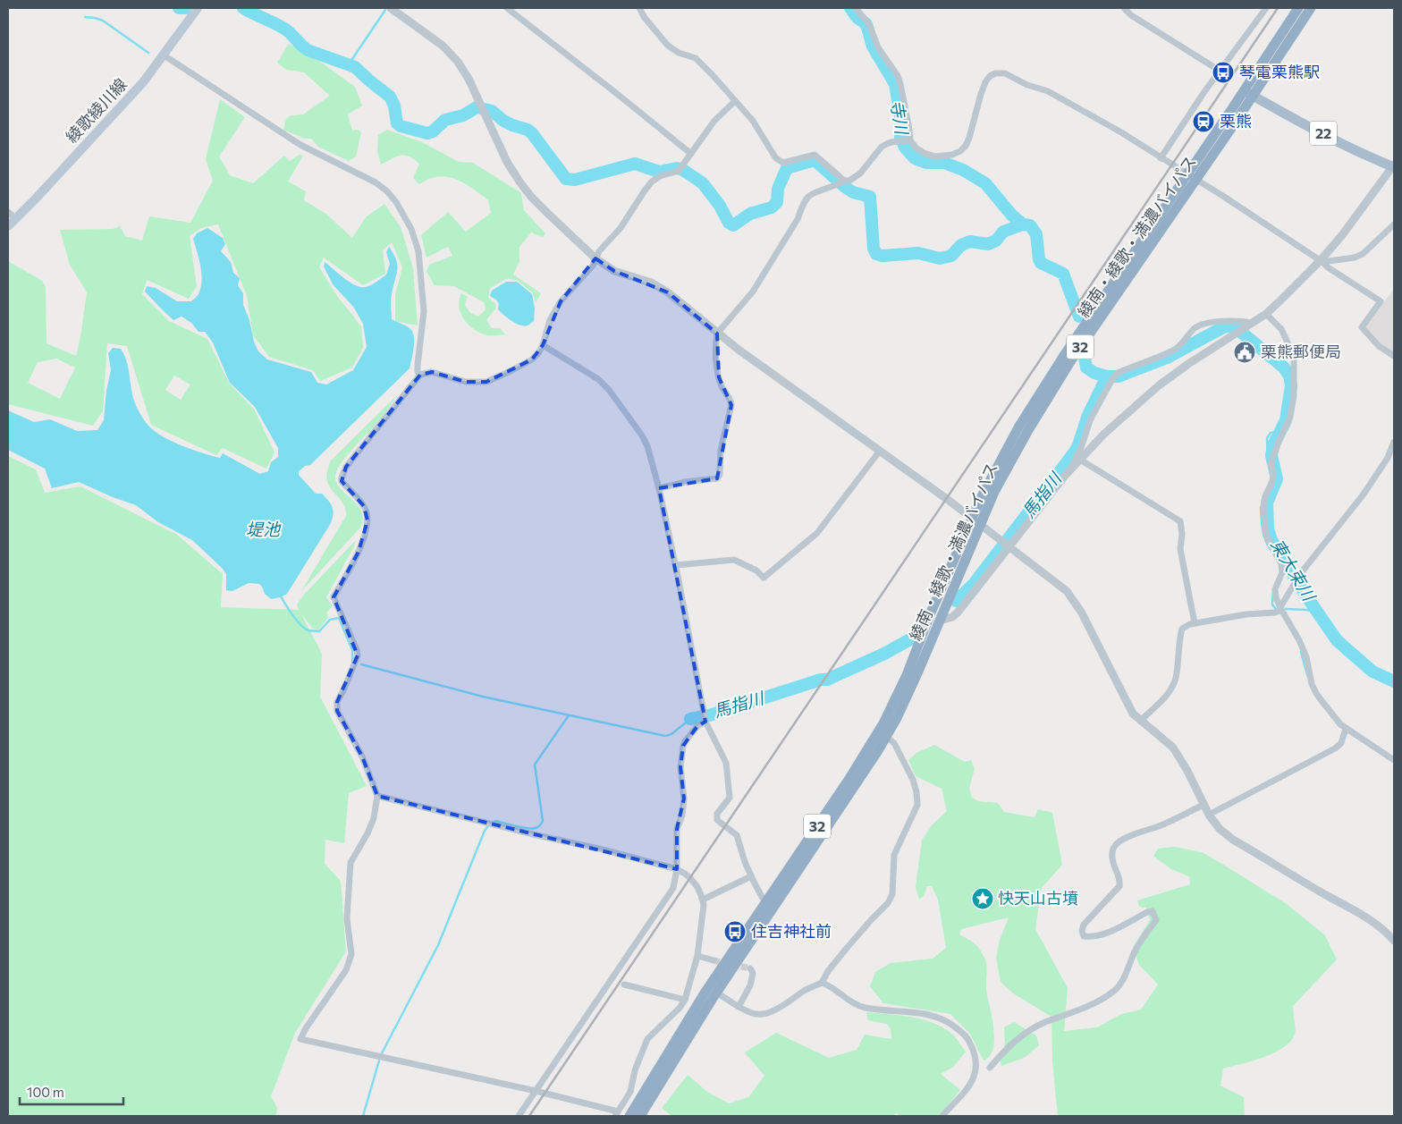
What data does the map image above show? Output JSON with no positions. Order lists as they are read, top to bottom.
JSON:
{
  "streets": {
    "highway": ["綾南・綾歌・満濃バイパス", "32"],
    "main road": ["綾歌綾川線", "22"]
  },
  "crossings": [
    ["22", "綾南・綾歌・満濃バイパス"]
  ],
  "water": [
    "寺川",
    "馬指川",
    "堤池",
    "東大束川"
  ],
  "places": {
    "bus stop": ["琴電栗熊駅", "住吉神社前"],
    "station": ["栗熊"],
    "public building": ["栗熊郵便局"],
    "place": ["快天山古墳"]
  },
  "scale_bar": "100 m"
}
